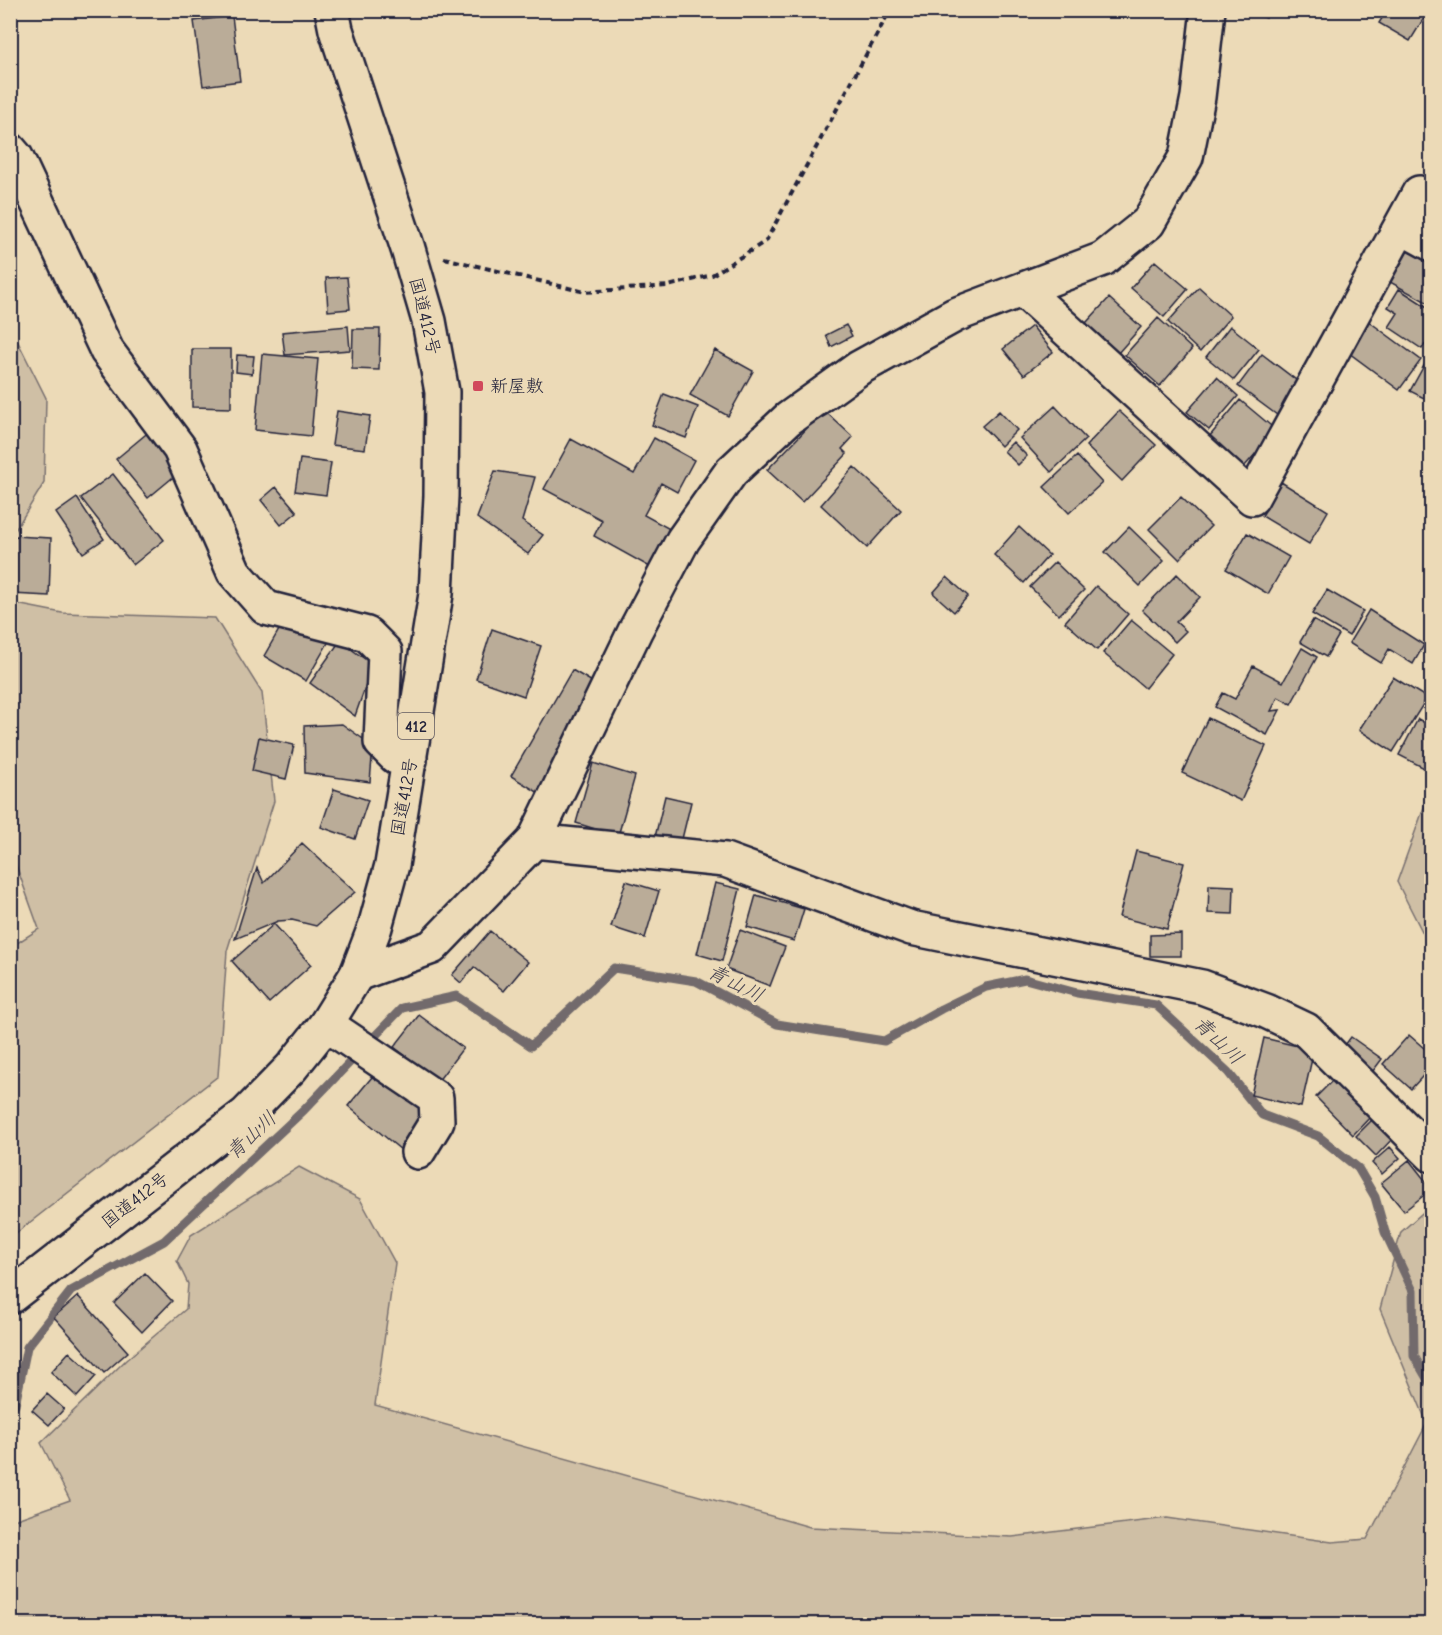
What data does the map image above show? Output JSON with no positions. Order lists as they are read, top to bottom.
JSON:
{
  "streets": {
    "main road": ["国道412号", "412"]
  },
  "water": ["青山川"],
  "places": {
    "transit": ["新屋敷"]
  }
}
